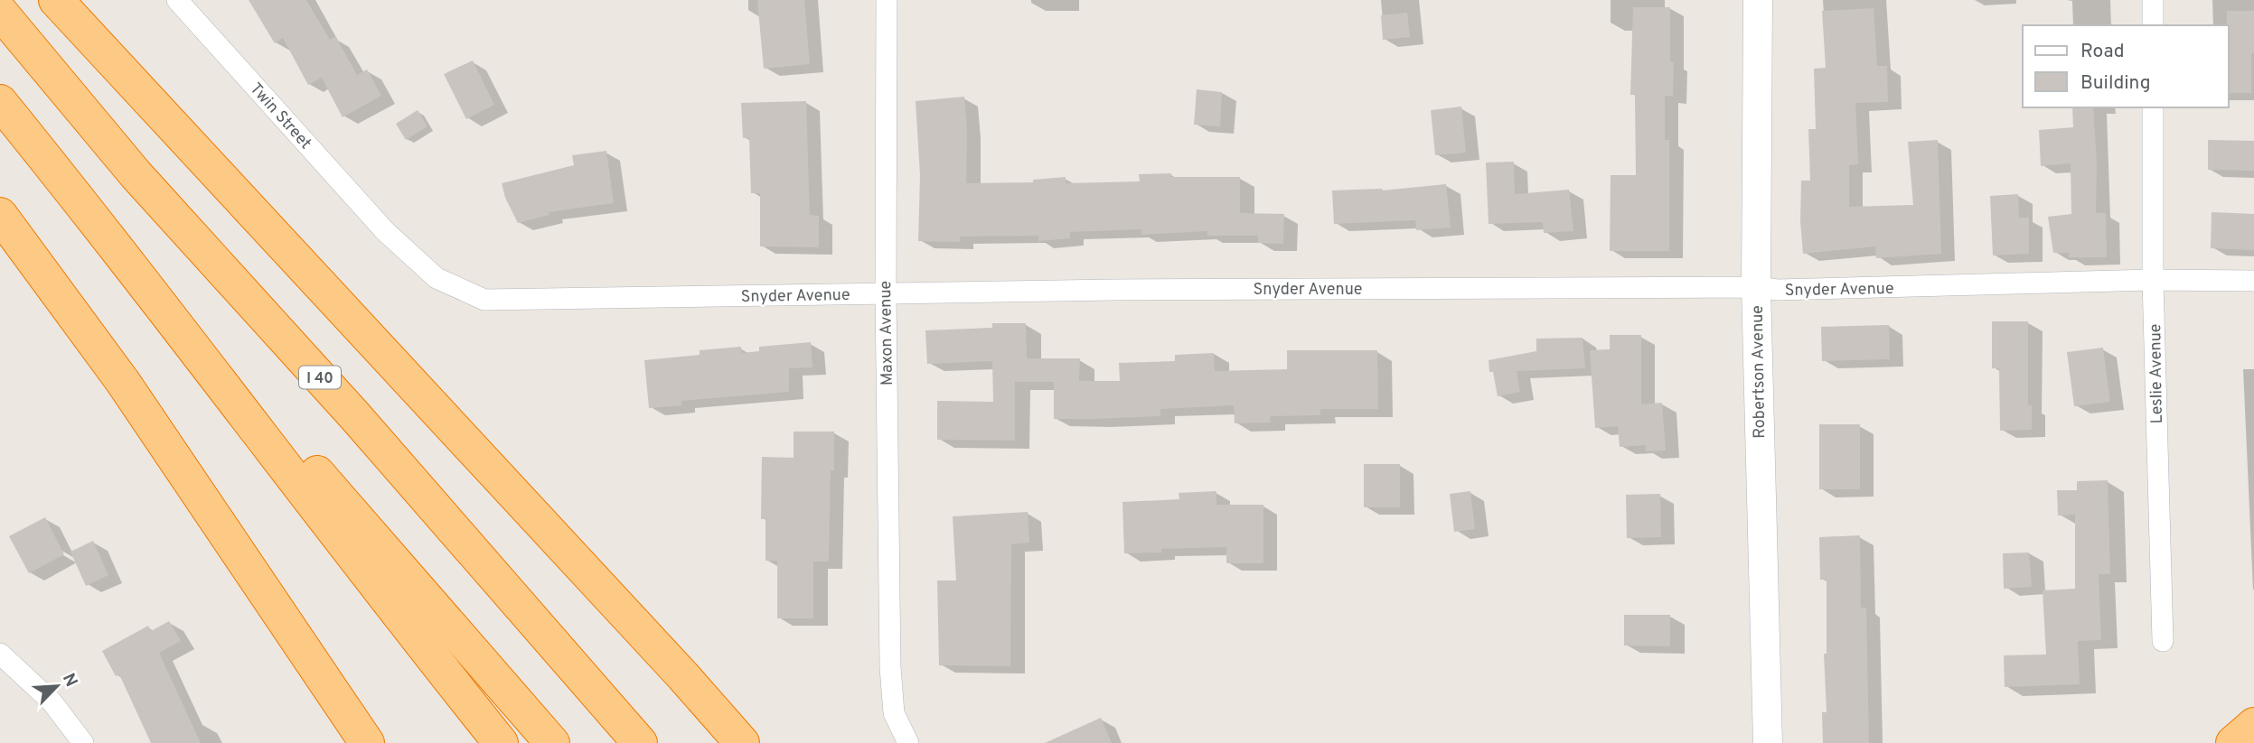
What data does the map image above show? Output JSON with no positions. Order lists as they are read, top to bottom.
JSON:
{
  "streets": {
    "highway": ["I 40"],
    "street": [
      "Twin Street",
      "Snyder Avenue",
      "Maxon Avenue",
      "Robertson Avenue",
      "Leslie Avenue"
    ]
  },
  "crossings": [
    ["Twin Street", "Snyder Avenue"],
    ["Snyder Avenue", "Maxon Avenue"],
    ["Snyder Avenue", "Robertson Avenue"],
    ["Snyder Avenue", "Leslie Avenue"]
  ],
  "legend": ["Road", "Building"],
  "north": "top right"
}
